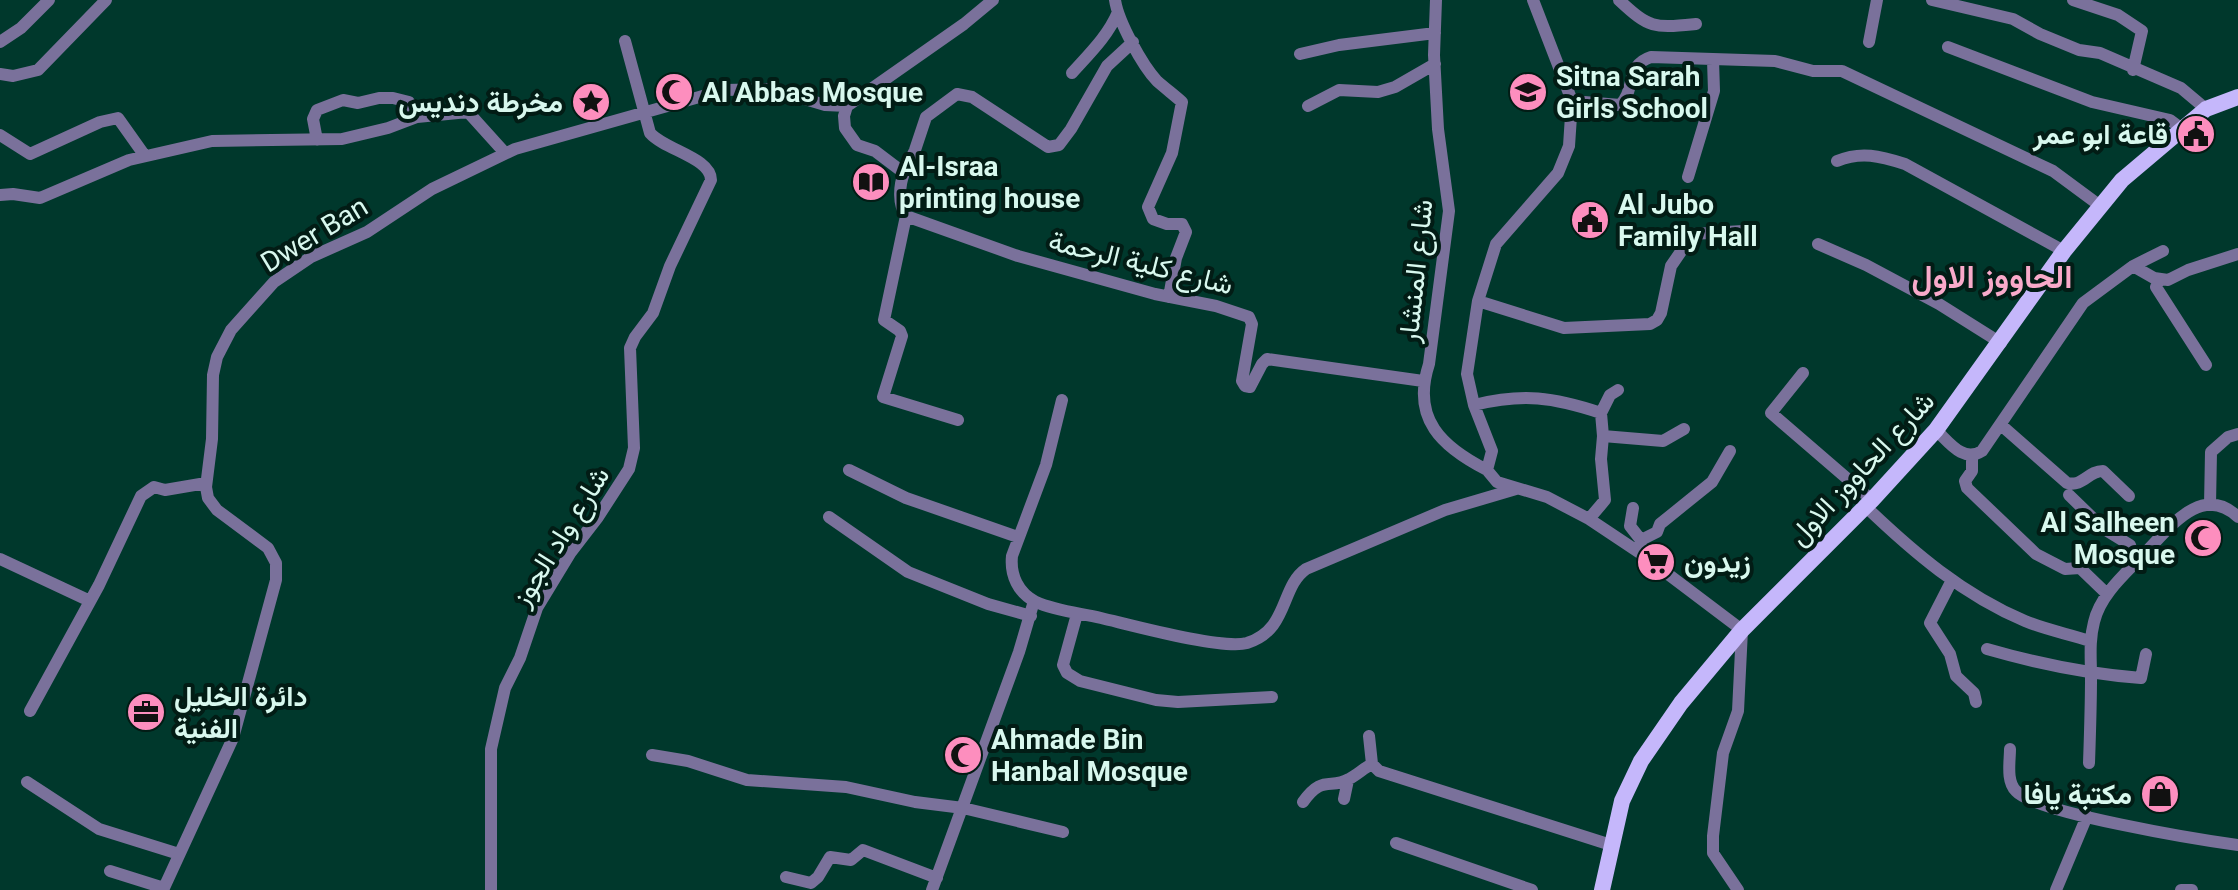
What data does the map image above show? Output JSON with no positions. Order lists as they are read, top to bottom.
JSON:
{
  "streets": {
    "main road": ["شارع الحاووز الاول"],
    "street": [
      "Dwer Ban",
      "شارع كلية الرحمة",
      "شارع المنشار",
      "شارع واد الجوز"
    ]
  },
  "crossings": [
    ["Dwer Ban", "شارع واد الجوز"],
    ["شارع كلية الرحمة", "شارع المنشار"],
    ["شارع المنشار", "شارع الحاووز الاول"]
  ],
  "districts": ["الحاووز الاول"],
  "places": {
    "mosque": ["Al Abbas Mosque", "Al Salheen Mosque", "Ahmade Bin Hanbal Mosque"],
    "school or university": ["Sitna Sarah Girls School"],
    "place": ["مخرطة دنديس"],
    "public building": ["قاعة ابو عمر", "Al Jubo Family Hall"],
    "library": ["Al-Israa printing house"],
    "supermarket": ["زيدون"],
    "office": ["دائرة الخليل الفنية"],
    "shop": ["مكتبة يافا"]
  }
}
